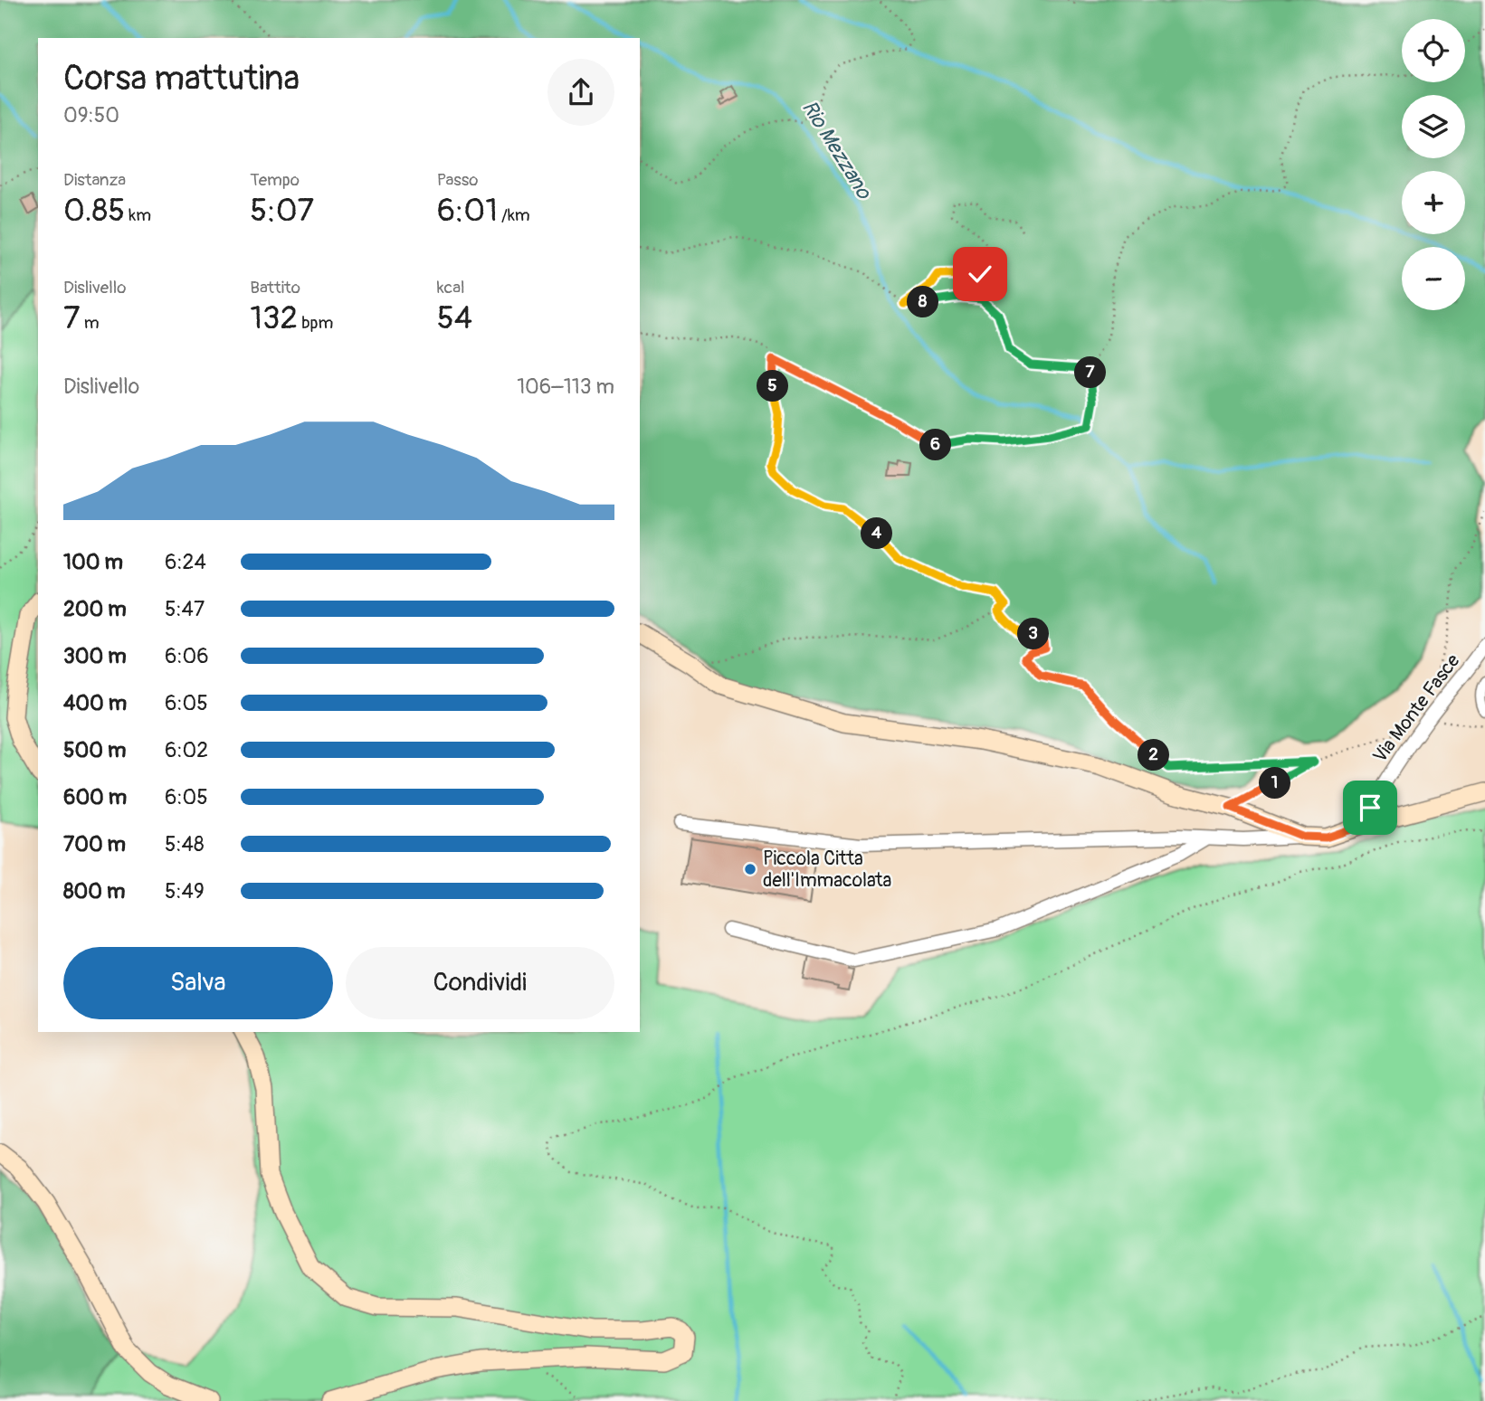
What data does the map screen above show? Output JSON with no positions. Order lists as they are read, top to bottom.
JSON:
{
  "streets": {
    "street": ["Via Monte Fasce"]
  },
  "water": ["Rio Mezzano"],
  "places": ["Piccola Citta dell'Immacolata"],
  "page": {
    "map_buttons": ["+", "−"],
    "heading": ["Corsa mattutina", "09:50"],
    "stats": [
      ["Distanza", "0.85 km"],
      ["Tempo", "5:07"],
      ["Passo", "6:01 /km"],
      ["Dislivello", "7 m"],
      ["Battito", "132 bpm"],
      ["kcal", "54"]
    ],
    "pins": [
      "8",
      "7",
      "5",
      "6",
      "4",
      "3",
      "2",
      "1"
    ],
    "chart": ["Dislivello", "106–113 m"],
    "list": [
      {
        "name": "100 m",
        "note": "6:24"
      },
      {
        "name": "200 m",
        "note": "5:47"
      },
      {
        "name": "300 m",
        "note": "6:06"
      },
      {
        "name": "400 m",
        "note": "6:05"
      },
      {
        "name": "500 m",
        "note": "6:02"
      },
      {
        "name": "600 m",
        "note": "6:05"
      },
      {
        "name": "700 m",
        "note": "5:48"
      },
      {
        "name": "800 m",
        "note": "5:49"
      }
    ],
    "buttons": ["Salva", "Condividi"]
  }
}
